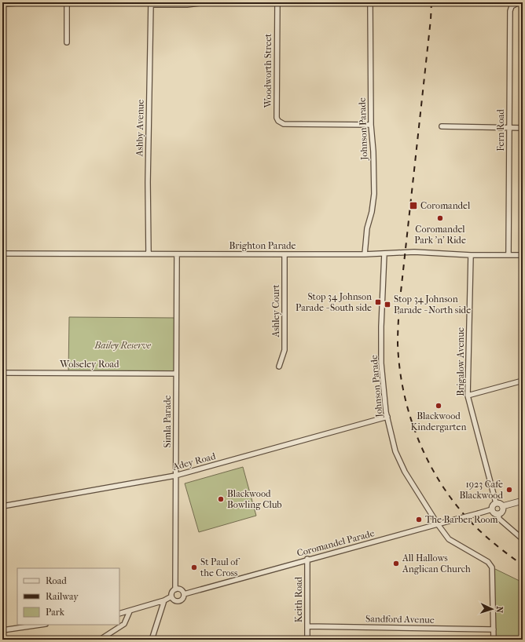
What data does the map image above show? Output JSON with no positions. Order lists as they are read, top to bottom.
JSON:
{
  "streets": {
    "street": [
      "Woodworth Street",
      "Ashby Avenue",
      "Johnson Parade",
      "Fern Road",
      "Brighton Parade",
      "Ashley Court",
      "Brigalow Avenue",
      "Wolseley Road",
      "Simla Parade",
      "Adey Road",
      "Coromandel Parade",
      "Keith Road",
      "Sandford Avenue"
    ]
  },
  "crossings": [
    ["Woodworth Street", "Johnson Parade"],
    ["Ashby Avenue", "Brighton Parade"],
    ["Johnson Parade", "Brighton Parade"],
    ["Johnson Parade", "Adey Road"],
    ["Johnson Parade", "Coromandel Parade"],
    ["Johnson Parade", "Sandford Avenue"],
    ["Fern Road", "Brighton Parade"],
    ["Brighton Parade", "Ashley Court"],
    ["Brighton Parade", "Brigalow Avenue"],
    ["Brighton Parade", "Simla Parade"],
    ["Brigalow Avenue", "Coromandel Parade"],
    ["Wolseley Road", "Simla Parade"],
    ["Simla Parade", "Adey Road"],
    ["Simla Parade", "Coromandel Parade"],
    ["Coromandel Parade", "Keith Road"],
    ["Keith Road", "Sandford Avenue"]
  ],
  "parks": ["Bailey Reserve"],
  "places": {
    "transit": ["Coromandel", "Stop 34 Johnson Parade - South side", "Stop 34 Johnson Parade - North side"],
    "other": [
      "Coromandel Park 'n' Ride",
      "Blackwood Kindergarten",
      "1923 Cafe Blackwood",
      "Blackwood Bowling Club",
      "The Barber Room",
      "All Hallows Anglican Church",
      "St Paul of the Cross"
    ]
  },
  "legend": ["Road", "Railway", "Park"],
  "north": "right"
}
